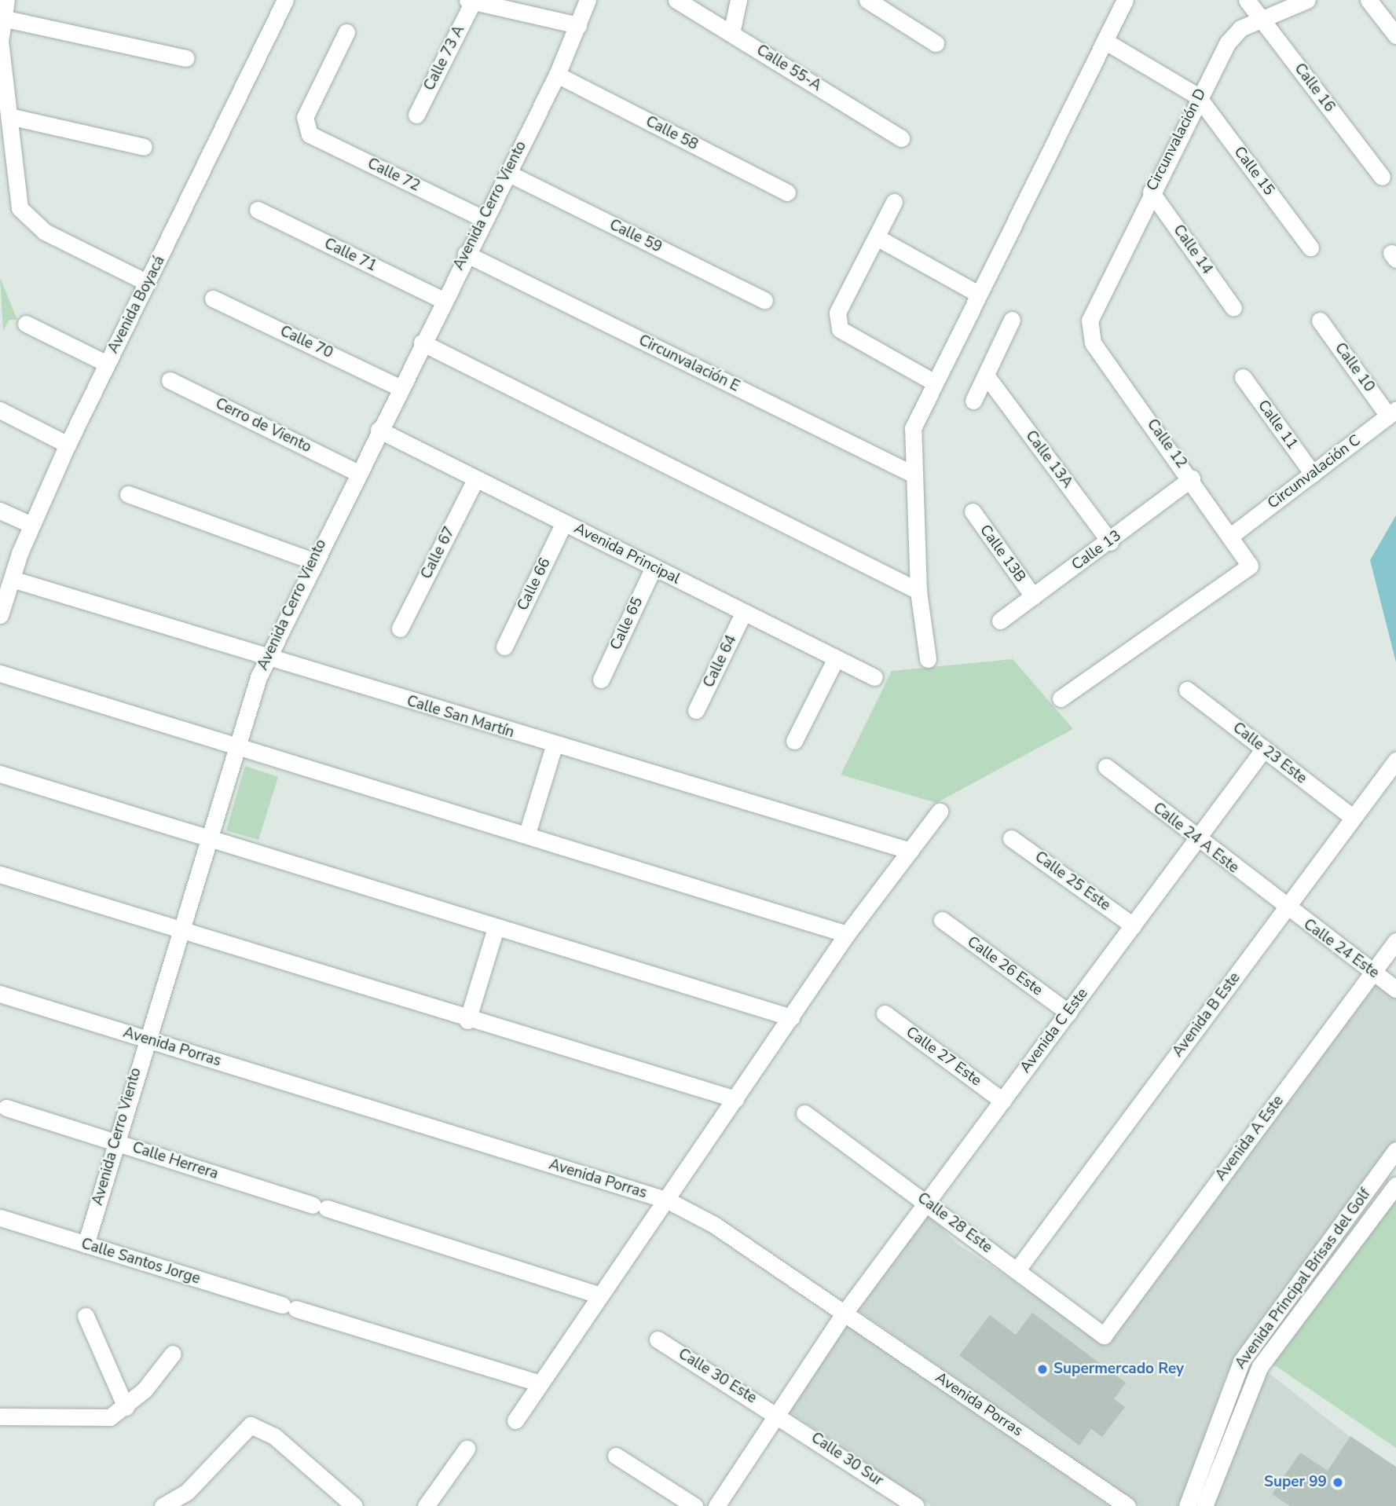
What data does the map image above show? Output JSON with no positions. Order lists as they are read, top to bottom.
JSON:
{
  "streets": {
    "street": [
      "Calle 73 A",
      "Calle 55-A",
      "Calle 16",
      "Calle 58",
      "Circunvalación D",
      "Calle 15",
      "Calle 72",
      "Avenida Cerro Viento",
      "Calle 59",
      "Calle 14",
      "Calle 71",
      "Avenida Boyacá",
      "Calle 70",
      "Circunvalación E",
      "Calle 10",
      "Calle 11",
      "Cerro de Viento",
      "Calle 12",
      "Calle 13A",
      "Circunvalación C",
      "Calle 13",
      "Calle 67",
      "Avenida Principal",
      "Calle 13B",
      "Calle 66",
      "Calle 65",
      "Calle 64",
      "Calle San Martín",
      "Calle 23 Este",
      "Calle 24 A Este",
      "Calle 25 Este",
      "Calle 24 Este",
      "Calle 26 Este",
      "Avenida B Este",
      "Avenida C Este",
      "Avenida Porras",
      "Calle 27 Este",
      "Avenida A Este",
      "Calle Herrera",
      "Calle 28 Este",
      "Calle Santos Jorge",
      "Avenida Principal Brisas del Golf",
      "Calle 30 Este",
      "Calle 30 Sur"
    ]
  },
  "crossings": [
    ["Calle 16", "Circunvalación D"],
    ["Calle 58", "Avenida Cerro Viento"],
    ["Circunvalación D", "Calle 15"],
    ["Circunvalación D", "Calle 14"],
    ["Circunvalación D", "Calle 12"],
    ["Calle 72", "Avenida Cerro Viento"],
    ["Avenida Cerro Viento", "Calle 59"],
    ["Avenida Cerro Viento", "Calle 71"],
    ["Avenida Cerro Viento", "Calle 70"],
    ["Avenida Cerro Viento", "Circunvalación E"],
    ["Avenida Cerro Viento", "Cerro de Viento"],
    ["Avenida Cerro Viento", "Avenida Principal"],
    ["Avenida Cerro Viento", "Calle San Martín"],
    ["Avenida Cerro Viento", "Avenida Porras"],
    ["Avenida Cerro Viento", "Calle Herrera"],
    ["Avenida Cerro Viento", "Calle Santos Jorge"],
    ["Avenida Boyacá", "Calle San Martín"],
    ["Calle 10", "Circunvalación C"],
    ["Calle 11", "Circunvalación C"],
    ["Calle 12", "Circunvalación C"],
    ["Calle 12", "Calle 13"],
    ["Calle 13A", "Calle 13"],
    ["Calle 13", "Calle 13B"],
    ["Calle 67", "Avenida Principal"],
    ["Avenida Principal", "Calle 66"],
    ["Avenida Principal", "Calle 65"],
    ["Avenida Principal", "Calle 64"],
    ["Calle 23 Este", "Avenida B Este"],
    ["Calle 23 Este", "Avenida C Este"],
    ["Calle 24 A Este", "Calle 24 Este"],
    ["Calle 24 A Este", "Avenida B Este"],
    ["Calle 24 A Este", "Avenida C Este"],
    ["Calle 25 Este", "Avenida C Este"],
    ["Calle 24 Este", "Avenida B Este"],
    ["Calle 24 Este", "Avenida A Este"],
    ["Calle 26 Este", "Avenida C Este"],
    ["Avenida B Este", "Calle 28 Este"],
    ["Avenida C Este", "Avenida Porras"],
    ["Avenida C Este", "Calle 27 Este"],
    ["Avenida C Este", "Calle 28 Este"],
    ["Avenida C Este", "Calle 30 Este"],
    ["Avenida C Este", "Calle 30 Sur"],
    ["Avenida A Este", "Calle 28 Este"],
    ["Calle 30 Este", "Calle 30 Sur"]
  ],
  "places": ["Supermercado Rey", "Super 99"]
}
